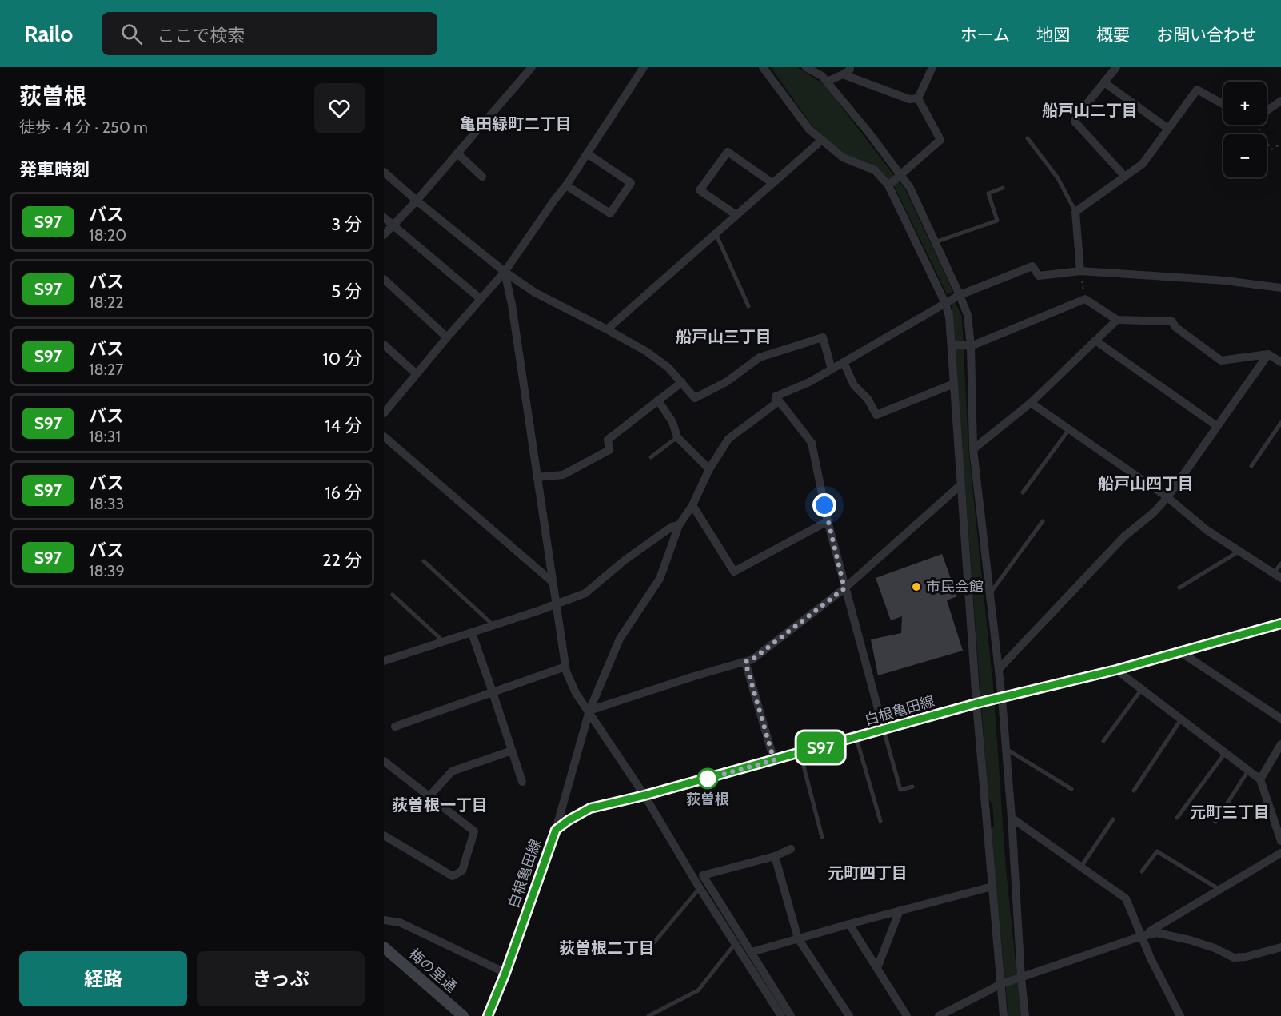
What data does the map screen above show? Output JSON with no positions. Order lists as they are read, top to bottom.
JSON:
{
  "streets": {
    "main road": ["白根亀田線", "梅の里通"]
  },
  "districts": [
    "船戸山二丁目",
    "亀田緑町二丁目",
    "船戸山三丁目",
    "船戸山四丁目",
    "荻曽根一丁目",
    "元町三丁目",
    "元町四丁目",
    "荻曽根二丁目"
  ],
  "places": ["市民会館", "荻曽根"],
  "lines": ["bus line S97"],
  "page": {
    "header": "Railo",
    "search": "ここで検索",
    "nav": [
      "ホーム",
      "地図",
      "概要",
      "お問い合わせ"
    ],
    "heading": [
      ["荻曽根", "徒歩 · 4 分 · 250 m"],
      "発車時刻"
    ],
    "on_map": "S97",
    "map_buttons": ["+", "−"],
    "list": [
      {
        "mark": "S97",
        "name": "バス",
        "note": "18:20",
        "value": "3 分"
      },
      {
        "mark": "S97",
        "name": "バス",
        "note": "18:22",
        "value": "5 分"
      },
      {
        "mark": "S97",
        "name": "バス",
        "note": "18:27",
        "value": "10 分"
      },
      {
        "mark": "S97",
        "name": "バス",
        "note": "18:31",
        "value": "14 分"
      },
      {
        "mark": "S97",
        "name": "バス",
        "note": "18:33",
        "value": "16 分"
      },
      {
        "mark": "S97",
        "name": "バス",
        "note": "18:39",
        "value": "22 分"
      }
    ],
    "buttons": ["経路", "きっぷ"]
  }
}
